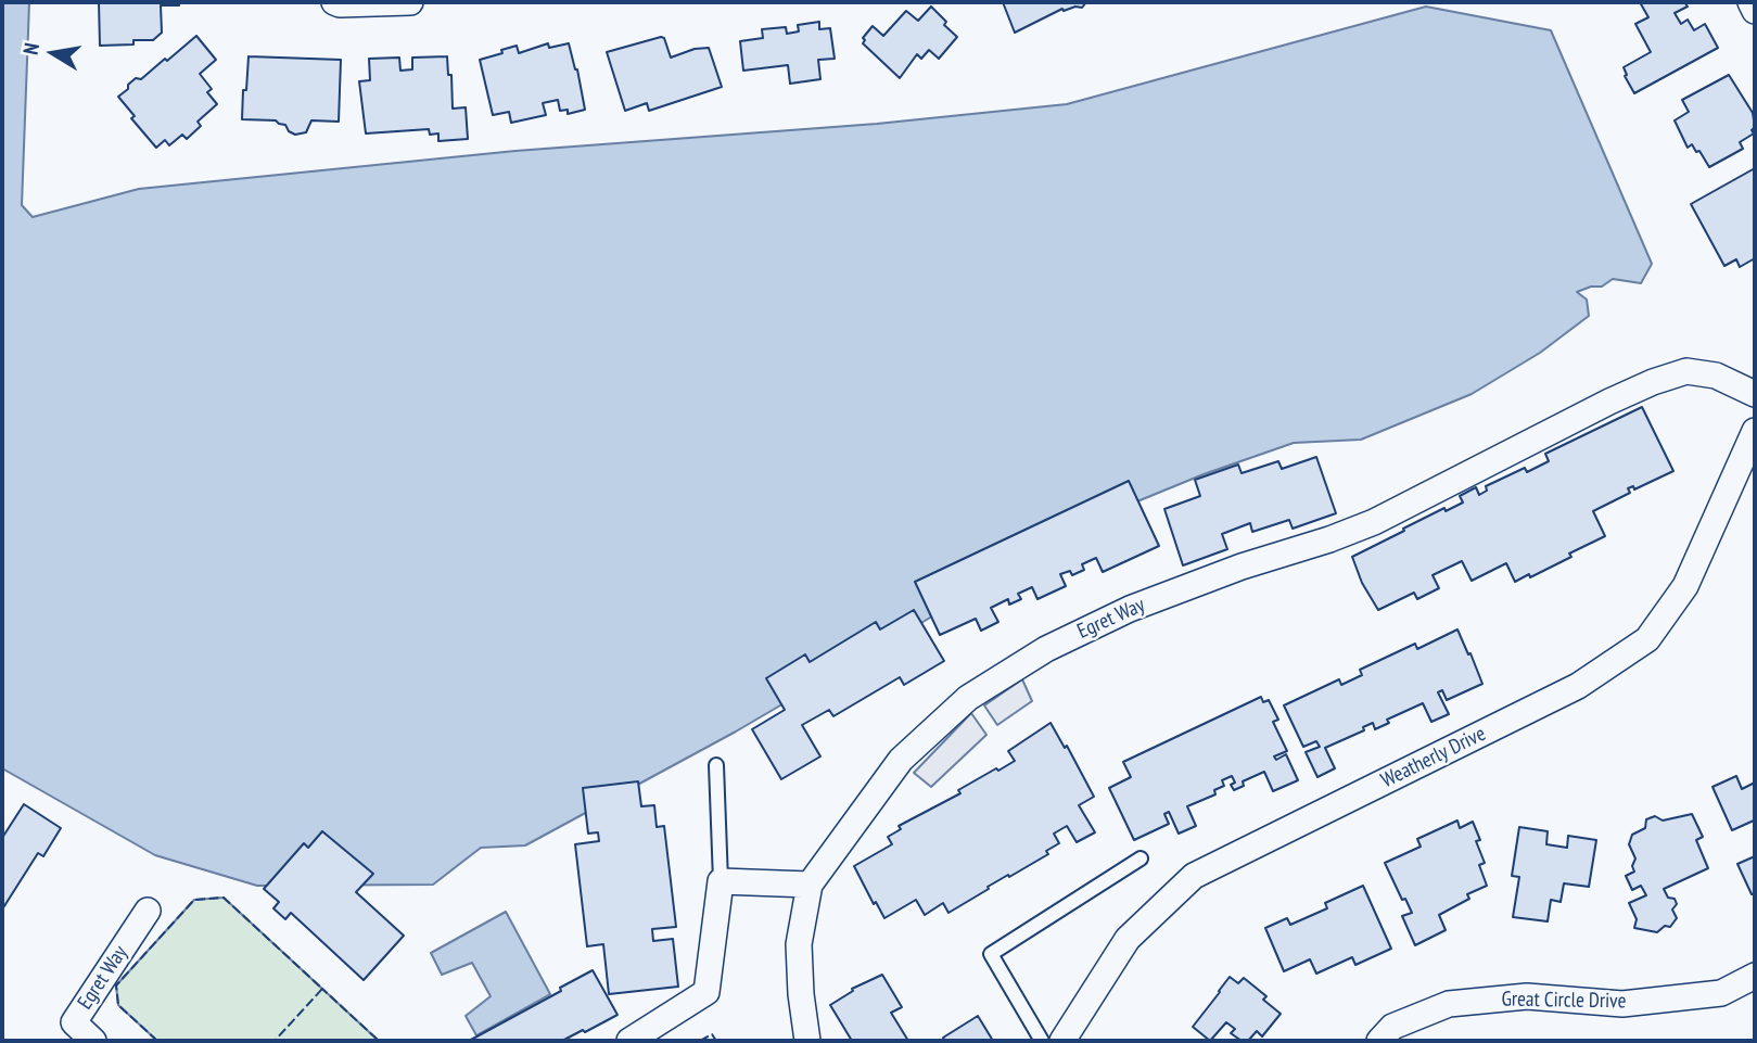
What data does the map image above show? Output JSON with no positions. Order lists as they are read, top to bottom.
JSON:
{
  "streets": {
    "street": ["Egret Way", "Weatherly Drive", "Great Circle Drive"]
  },
  "north": "left"
}
